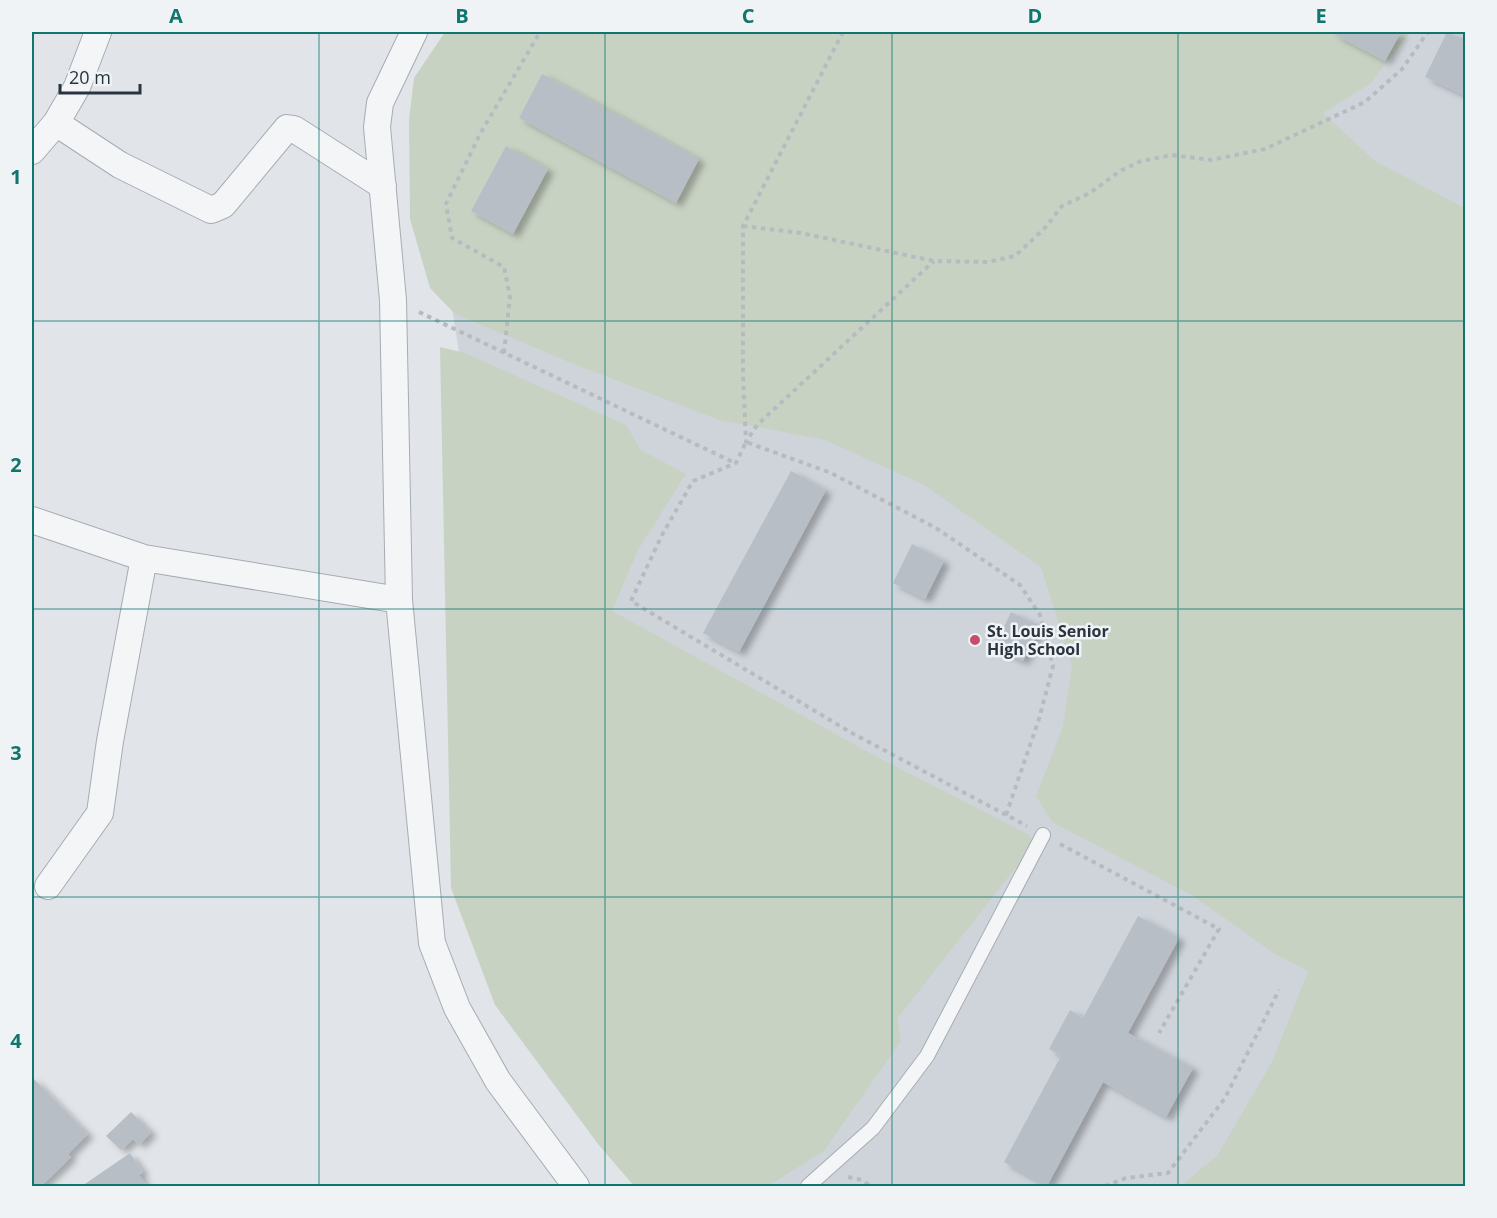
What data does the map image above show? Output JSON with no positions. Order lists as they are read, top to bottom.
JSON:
{
  "places": ["St. Louis Senior High School"],
  "scale_bar": "20 m",
  "grid": {
    "columns": [
      "A",
      "B",
      "C",
      "D",
      "E"
    ],
    "rows": [
      "1",
      "2",
      "3",
      "4"
    ]
  }
}
